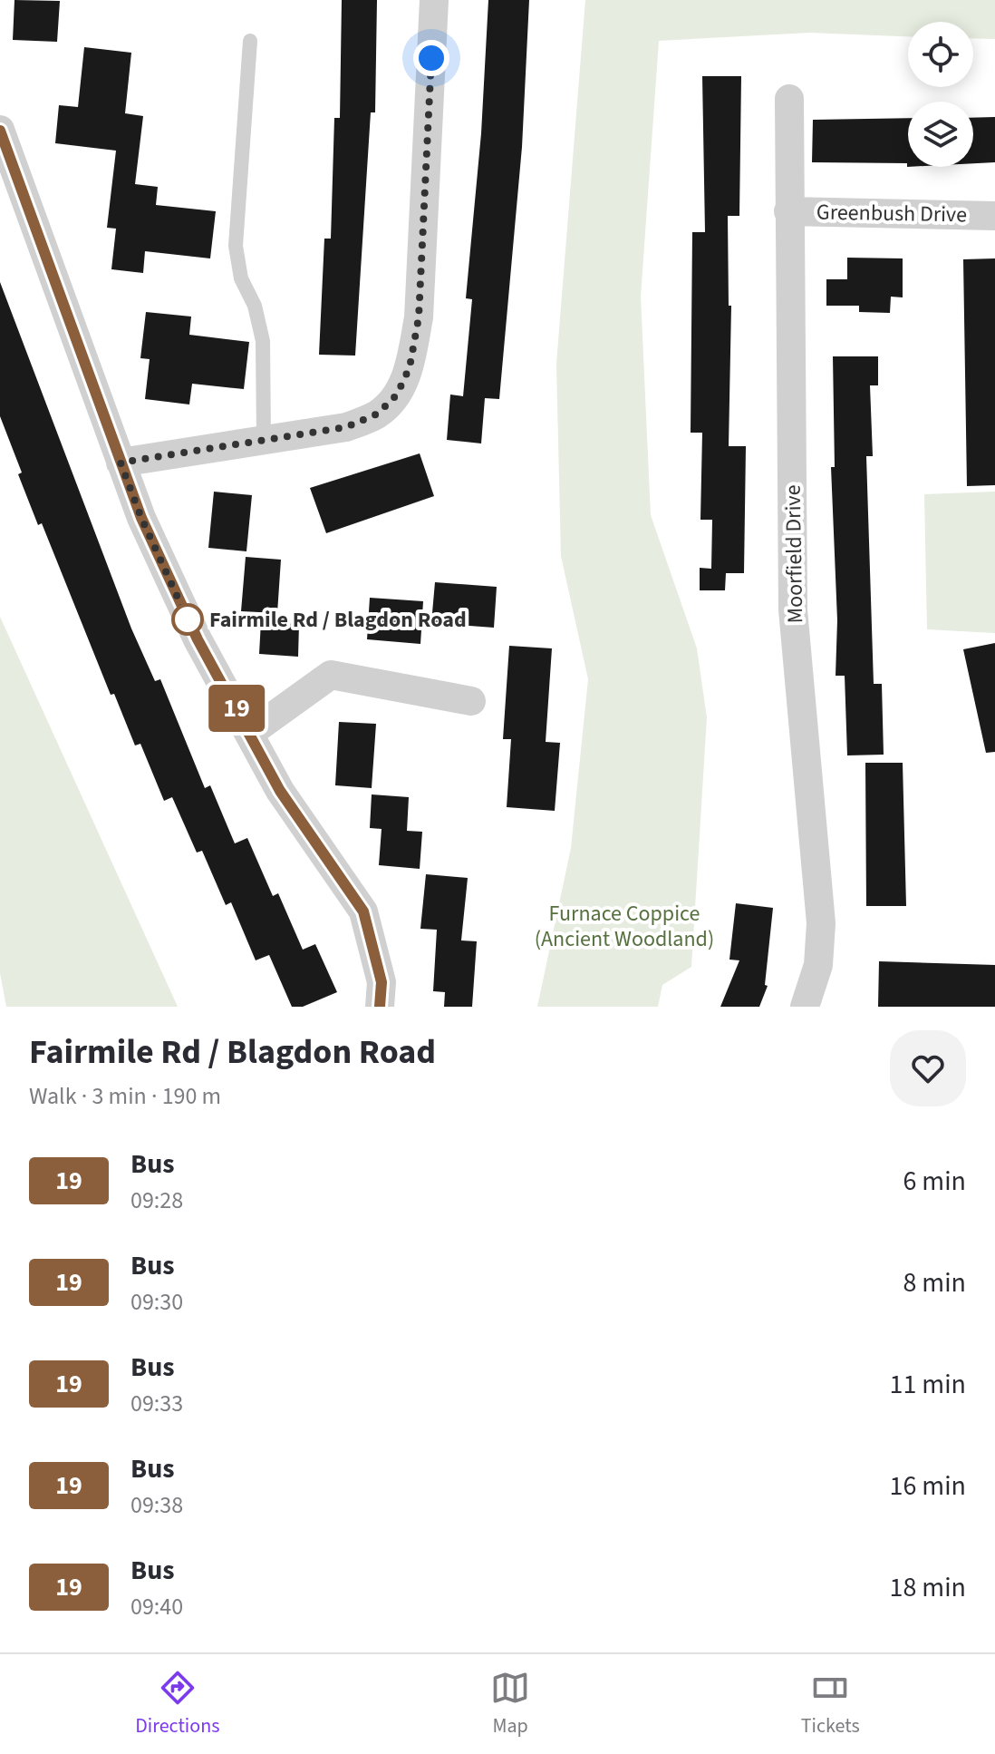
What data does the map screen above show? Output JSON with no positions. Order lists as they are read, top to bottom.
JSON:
{
  "streets": {
    "street": ["Greenbush Drive", "Moorfield Drive"]
  },
  "crossings": [
    ["Greenbush Drive", "Moorfield Drive"]
  ],
  "parks": ["Furnace Coppice (Ancient Woodland)"],
  "places": ["Fairmile Rd / Blagdon Road"],
  "lines": ["bus line 19"],
  "page": {
    "on_map": "19",
    "heading": ["Fairmile Rd / Blagdon Road", "Walk · 3 min · 190 m"],
    "list": [
      {
        "mark": "19",
        "name": "Bus",
        "note": "09:28",
        "value": "6 min"
      },
      {
        "mark": "19",
        "name": "Bus",
        "note": "09:30",
        "value": "8 min"
      },
      {
        "mark": "19",
        "name": "Bus",
        "note": "09:33",
        "value": "11 min"
      },
      {
        "mark": "19",
        "name": "Bus",
        "note": "09:38",
        "value": "16 min"
      },
      {
        "mark": "19",
        "name": "Bus",
        "note": "09:40",
        "value": "18 min"
      }
    ],
    "tabs": ["Directions", "Map", "Tickets"]
  }
}
